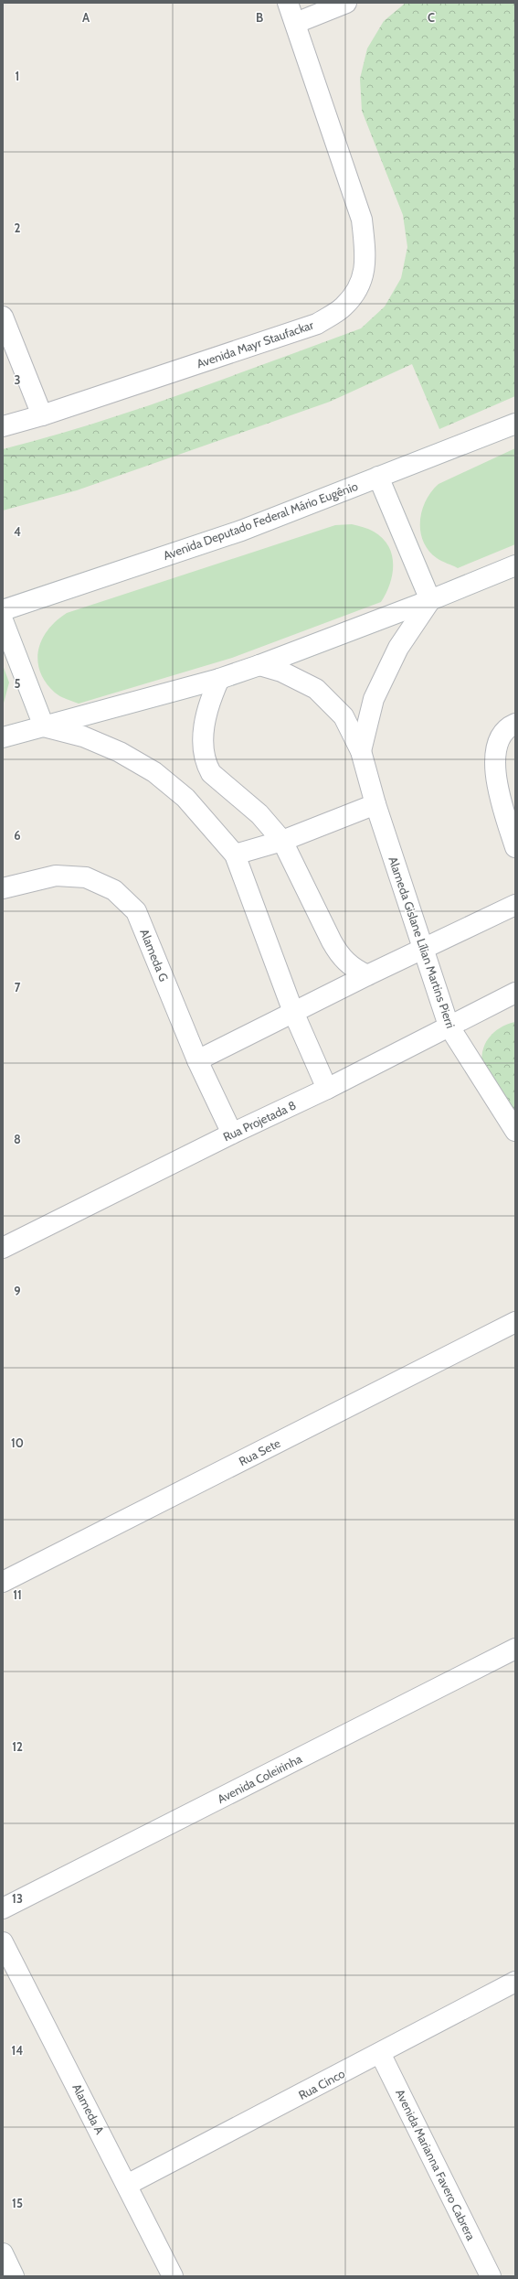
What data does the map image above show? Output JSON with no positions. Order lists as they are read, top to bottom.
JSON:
{
  "streets": {
    "street": [
      "Avenida Mayr Staufackar",
      "Avenida Deputado Federal Mário Eugênio",
      "Alameda Gislane Lílian Martins Pierri",
      "Alameda G",
      "Rua Projetada 8",
      "Rua Sete",
      "Avenida Coleirinha",
      "Rua Cinco",
      "Alameda A",
      "Avenida Marianna Favero Cabrera"
    ]
  },
  "crossings": [
    ["Alameda Gislane Lílian Martins Pierri", "Rua Projetada 8"],
    ["Alameda G", "Rua Projetada 8"],
    ["Rua Cinco", "Alameda A"],
    ["Rua Cinco", "Avenida Marianna Favero Cabrera"]
  ],
  "grid": {
    "columns": ["A", "B", "C"],
    "rows": [
      "1",
      "2",
      "3",
      "4",
      "5",
      "6",
      "7",
      "8",
      "9",
      "10",
      "11",
      "12",
      "13",
      "14",
      "15"
    ]
  }
}
